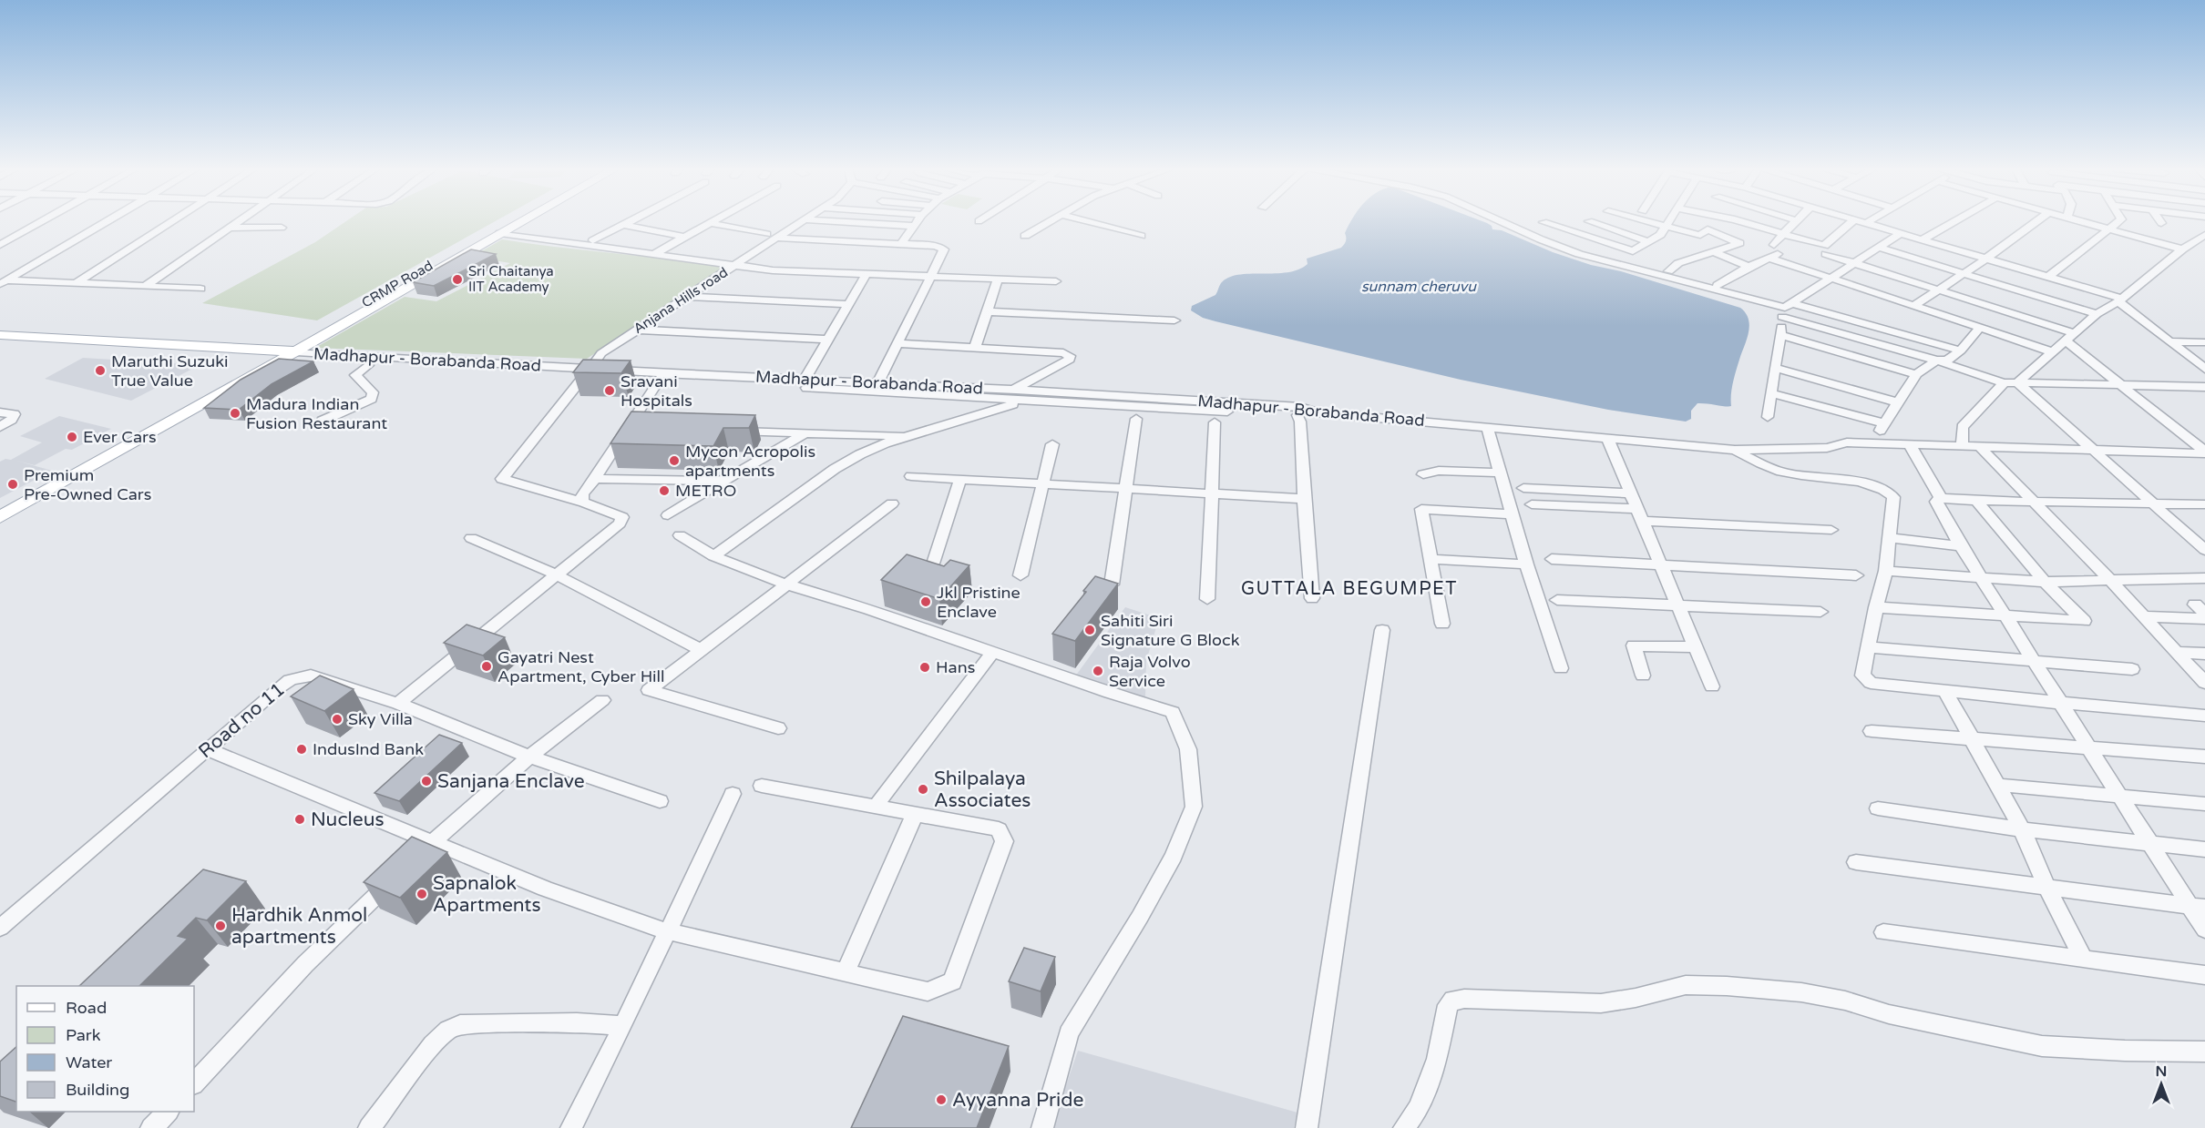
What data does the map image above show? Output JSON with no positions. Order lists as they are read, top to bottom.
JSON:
{
  "streets": {
    "main road": ["CRMP Road"],
    "street": ["Anjana Hills road", "Madhapur - Borabanda Road", "Road no 11"]
  },
  "crossings": [
    ["CRMP Road", "Madhapur - Borabanda Road"],
    ["Anjana Hills road", "Madhapur - Borabanda Road"]
  ],
  "districts": ["GUTTALA BEGUMPET"],
  "water": ["sunnam cheruvu"],
  "places": [
    "Sri Chaitanya IIT Academy",
    "Maruthi Suzuki True Value",
    "Sravani Hospitals",
    "Madura Indian Fusion Restaurant",
    "Ever Cars",
    "Mycon Acropolis apartments",
    "Premium Pre-Owned Cars",
    "METRO",
    "Jkl Pristine Enclave",
    "Sahiti Siri Signature G Block",
    "Gayatri Nest Apartment, Cyber Hill",
    "Hans",
    "Raja Volvo Service",
    "Sky Villa",
    "IndusInd Bank",
    "Sanjana Enclave",
    "Shilpalaya Associates",
    "Nucleus",
    "Sapnalok Apartments",
    "Hardhik Anmol apartments",
    "Ayyanna Pride"
  ],
  "legend": [
    "Road",
    "Park",
    "Water",
    "Building"
  ],
  "north": "top"
}
